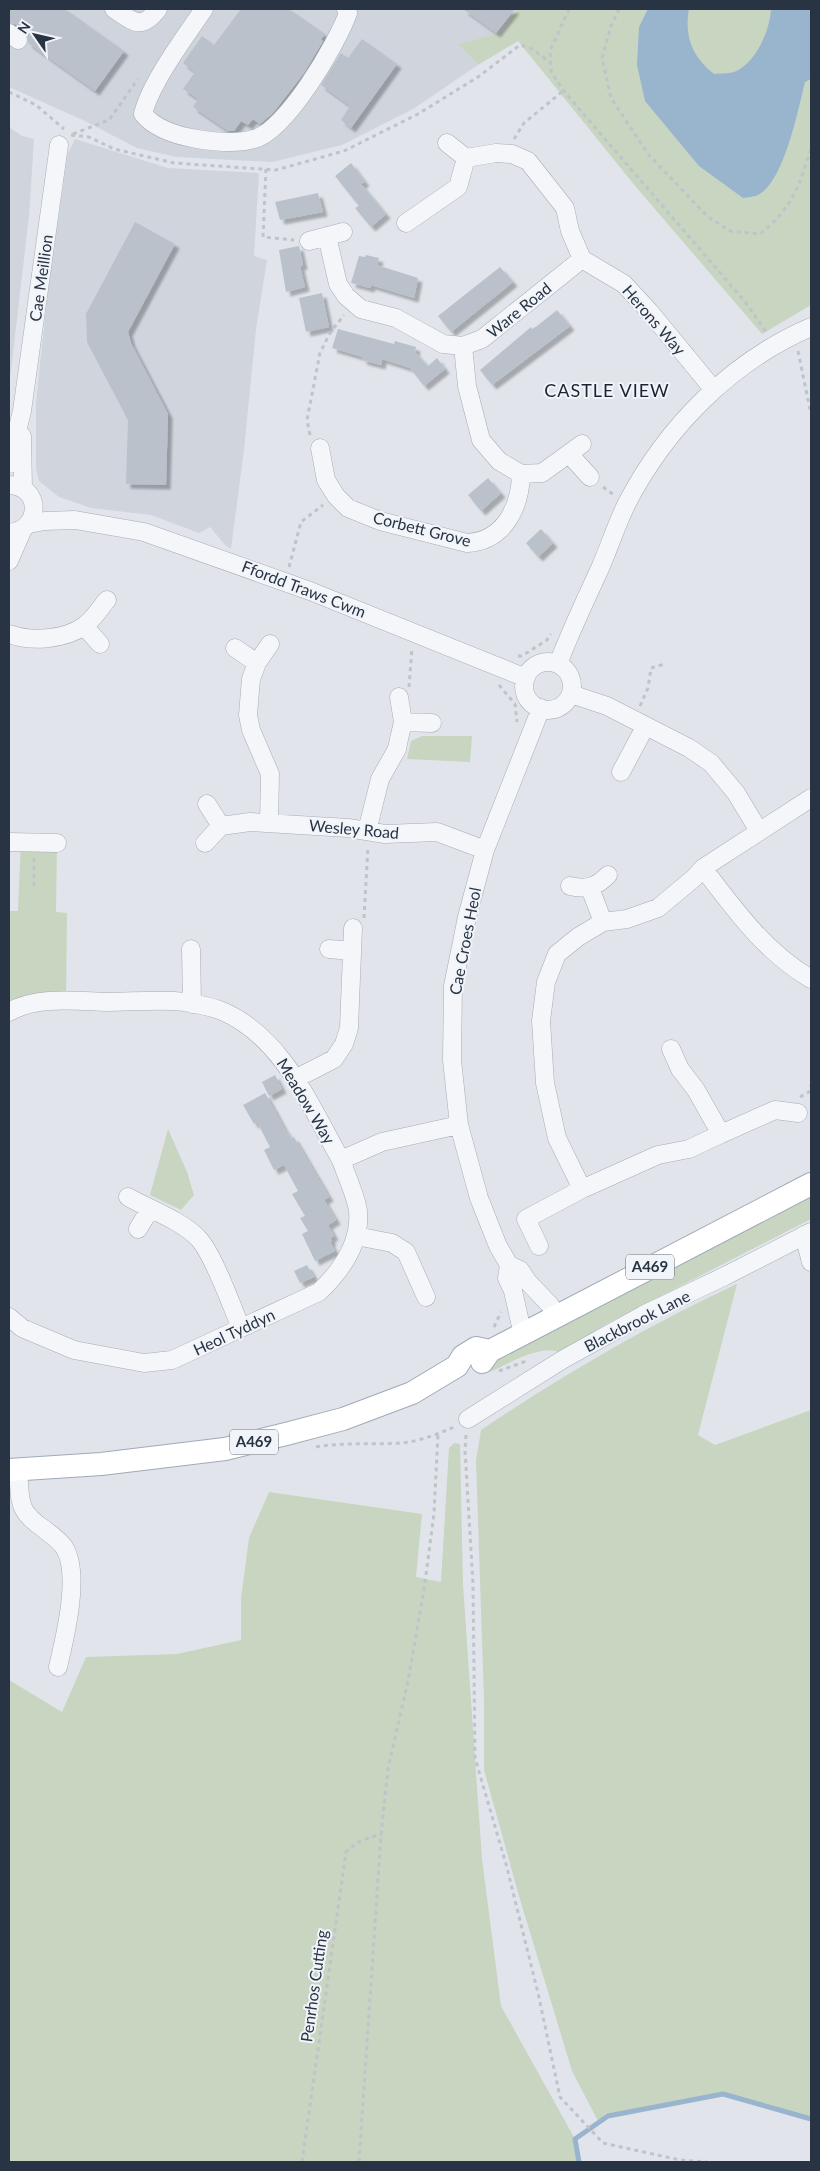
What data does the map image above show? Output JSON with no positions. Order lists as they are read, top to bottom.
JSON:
{
  "streets": {
    "main road": ["A469"],
    "street": [
      "Cae Meillion",
      "Ware Road",
      "Herons Way",
      "Corbett Grove",
      "Ffordd Traws Cwm",
      "Wesley Road",
      "Cae Croes Heol",
      "Meadow Way",
      "Blackbrook Lane",
      "Heol Tyddyn"
    ],
    "path": ["Penrhos Cutting"]
  },
  "crossings": [
    ["Cae Meillion", "Ffordd Traws Cwm"],
    ["Ware Road", "Herons Way"],
    ["Ffordd Traws Cwm", "Cae Croes Heol"],
    ["Wesley Road", "Cae Croes Heol"],
    ["Cae Croes Heol", "Meadow Way"],
    ["Cae Croes Heol", "A469"],
    ["Meadow Way", "Heol Tyddyn"]
  ],
  "districts": ["CASTLE VIEW"],
  "north": "top left"
}
